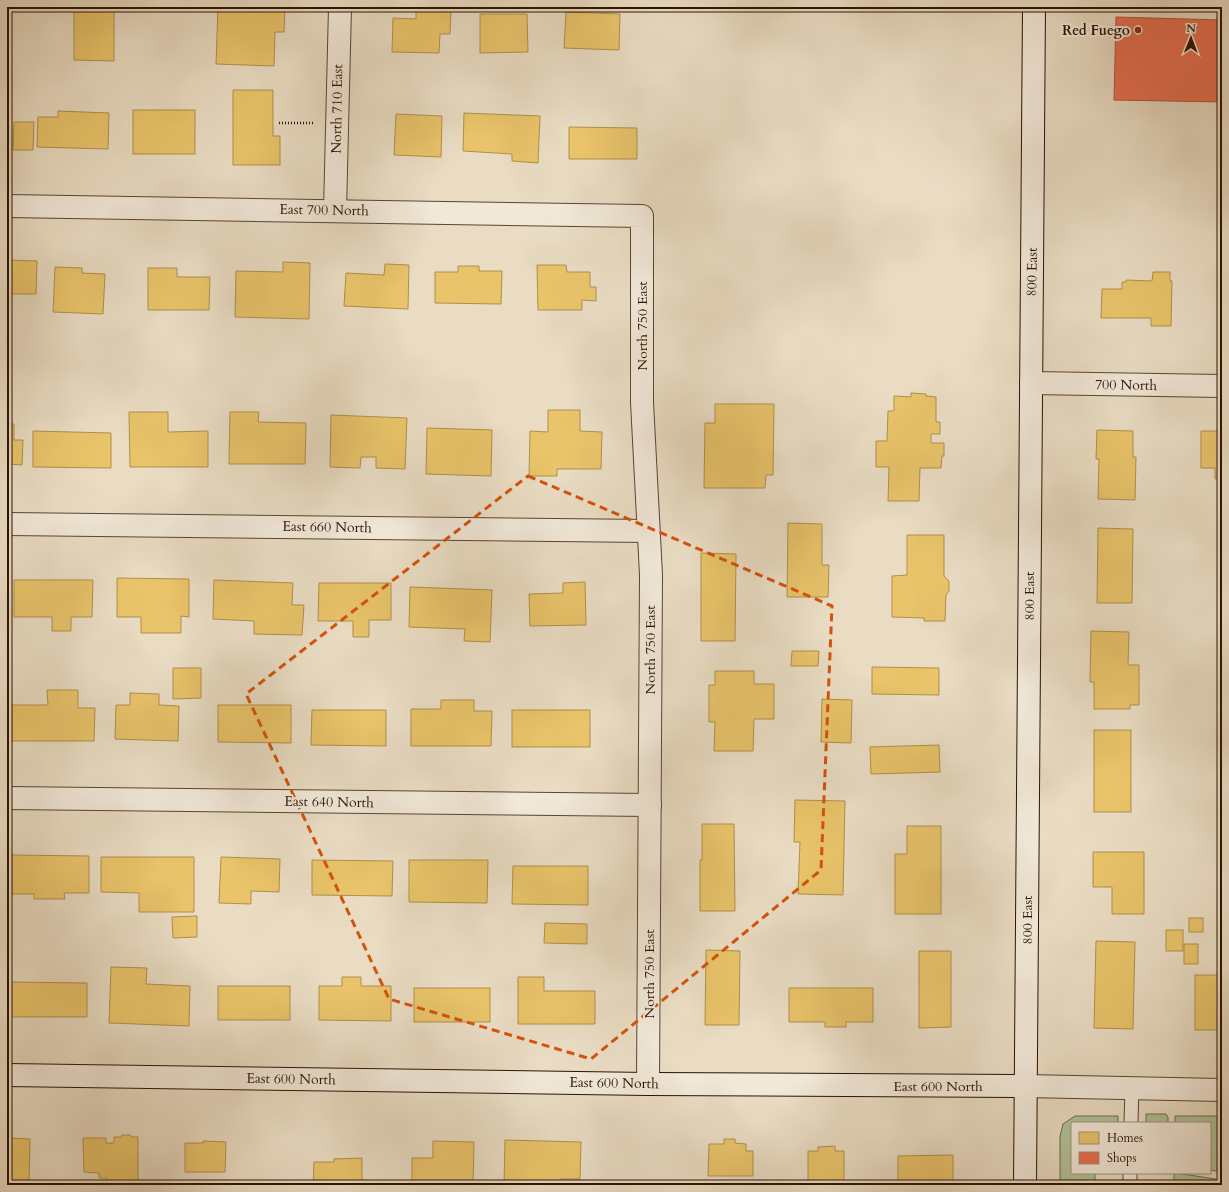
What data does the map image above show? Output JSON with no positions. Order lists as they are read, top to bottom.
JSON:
{
  "streets": {
    "street": [
      "North 710 East",
      "East 700 North",
      "800 East",
      "North 750 East",
      "700 North",
      "East 660 North",
      "East 640 North",
      "East 600 North"
    ]
  },
  "crossings": [
    ["North 710 East", "East 700 North"],
    ["East 700 North", "North 750 East"],
    ["800 East", "700 North"],
    ["800 East", "East 600 North"],
    ["North 750 East", "East 660 North"],
    ["North 750 East", "East 640 North"],
    ["North 750 East", "East 600 North"]
  ],
  "places": ["Red Fuego"],
  "legend": ["Homes", "Shops"],
  "north": "top"
}
